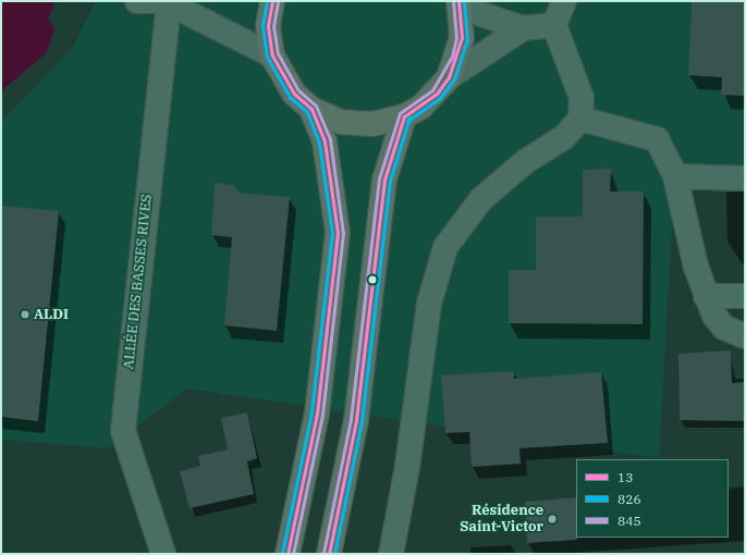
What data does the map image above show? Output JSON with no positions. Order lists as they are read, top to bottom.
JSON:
{
  "streets": {
    "street": ["ALLÉE DES BASSES RIVES"]
  },
  "places": ["ALDI", "Résidence Saint-Victor"],
  "lines": ["transit line 13", "transit line 826", "transit line 845"],
  "legend": ["13", "826", "845"]
}
